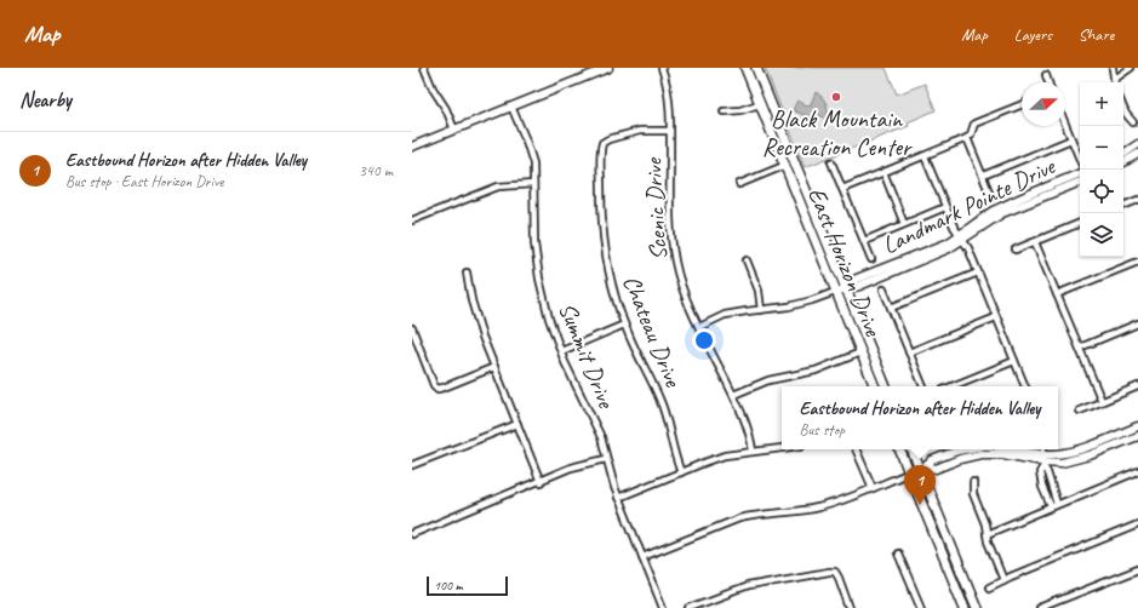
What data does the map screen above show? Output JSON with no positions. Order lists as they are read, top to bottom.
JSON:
{
  "streets": {
    "main road": ["East Horizon Drive"],
    "street": [
      "Landmark Pointe Drive",
      "Scenic Drive",
      "Chateau Drive",
      "Summit Drive"
    ]
  },
  "crossings": [
    ["Landmark Pointe Drive", "East Horizon Drive"],
    ["Scenic Drive", "Chateau Drive"]
  ],
  "places": ["Black Mountain Recreation Center"],
  "scale_bar": "100 m",
  "north": "right",
  "page": {
    "header": "Map",
    "nav": ["Map", "Layers", "Share"],
    "heading": "Nearby",
    "map_buttons": ["+", "−"],
    "list": [
      {
        "mark": "1",
        "name": "Eastbound Horizon after Hidden Valley",
        "note": "Bus stop · East Horizon Drive",
        "value": "340 m"
      }
    ],
    "popup": ["Eastbound Horizon after Hidden Valley", "Bus stop"],
    "pins": "1",
    "scale": "100 m"
  }
}
